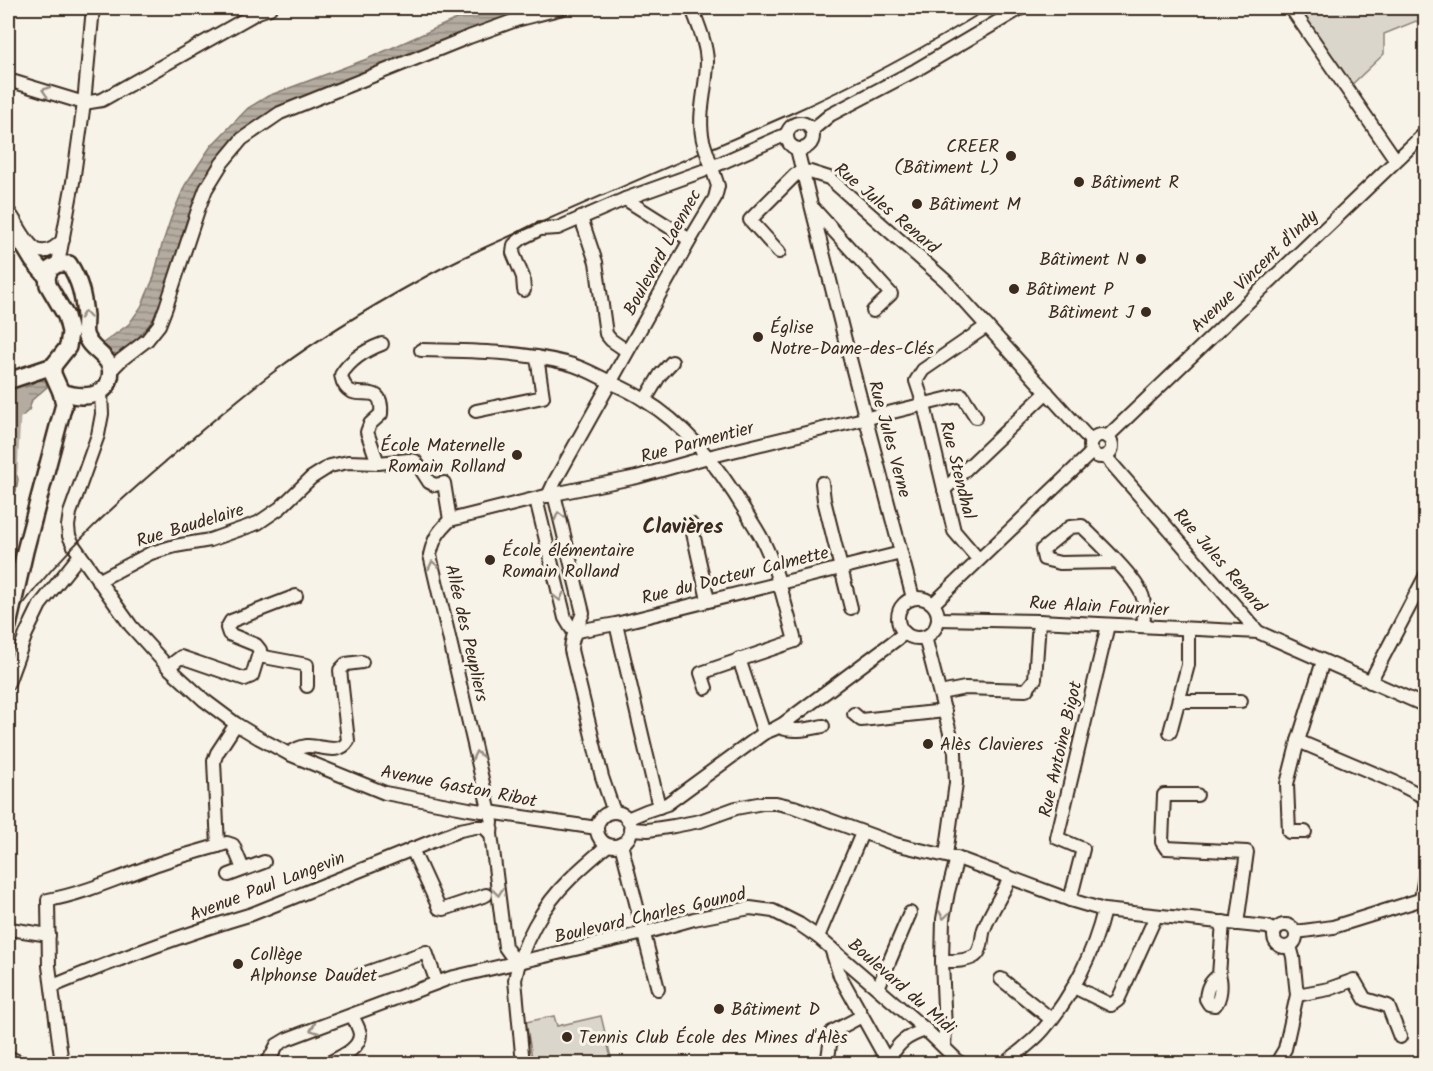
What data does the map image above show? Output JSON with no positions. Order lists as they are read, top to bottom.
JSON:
{
  "streets": {
    "street": [
      "Rue Jules Renard",
      "Boulevard Laennec",
      "Avenue Vincent d'Indy",
      "Rue Jules Verne",
      "Rue Parmentier",
      "Rue Stendhal",
      "Rue Baudelaire",
      "Rue du Docteur Calmette",
      "Rue Alain Fournier",
      "Allée des Peupliers",
      "Rue Antoine Bigot",
      "Avenue Gaston Ribot",
      "Avenue Paul Langevin",
      "Boulevard Charles Gounod",
      "Boulevard du Midi"
    ]
  },
  "crossings": [
    ["Rue Jules Renard", "Avenue Vincent d'Indy"],
    ["Rue Jules Renard", "Rue Jules Verne"],
    ["Rue Jules Renard", "Rue Alain Fournier"],
    ["Boulevard Laennec", "Rue Parmentier"],
    ["Rue Jules Verne", "Rue Parmentier"],
    ["Rue Jules Verne", "Rue Stendhal"],
    ["Rue Jules Verne", "Rue du Docteur Calmette"],
    ["Rue Jules Verne", "Rue Alain Fournier"],
    ["Rue Parmentier", "Rue Stendhal"],
    ["Rue Baudelaire", "Allée des Peupliers"],
    ["Rue Baudelaire", "Avenue Gaston Ribot"],
    ["Rue Alain Fournier", "Rue Antoine Bigot"],
    ["Allée des Peupliers", "Avenue Gaston Ribot"],
    ["Allée des Peupliers", "Boulevard Charles Gounod"],
    ["Boulevard Charles Gounod", "Boulevard du Midi"]
  ],
  "districts": ["Clavières"],
  "places": [
    "CREER (Bâtiment L)",
    "Bâtiment R",
    "Bâtiment M",
    "Bâtiment N",
    "Bâtiment P",
    "Bâtiment J",
    "Église Notre-Dame-des-Clés",
    "École Maternelle Romain Rolland",
    "École élémentaire Romain Rolland",
    "Alès Clavieres",
    "Collège Alphonse Daudet",
    "Bâtiment D",
    "Tennis Club École des Mines d'Alès"
  ]
}
